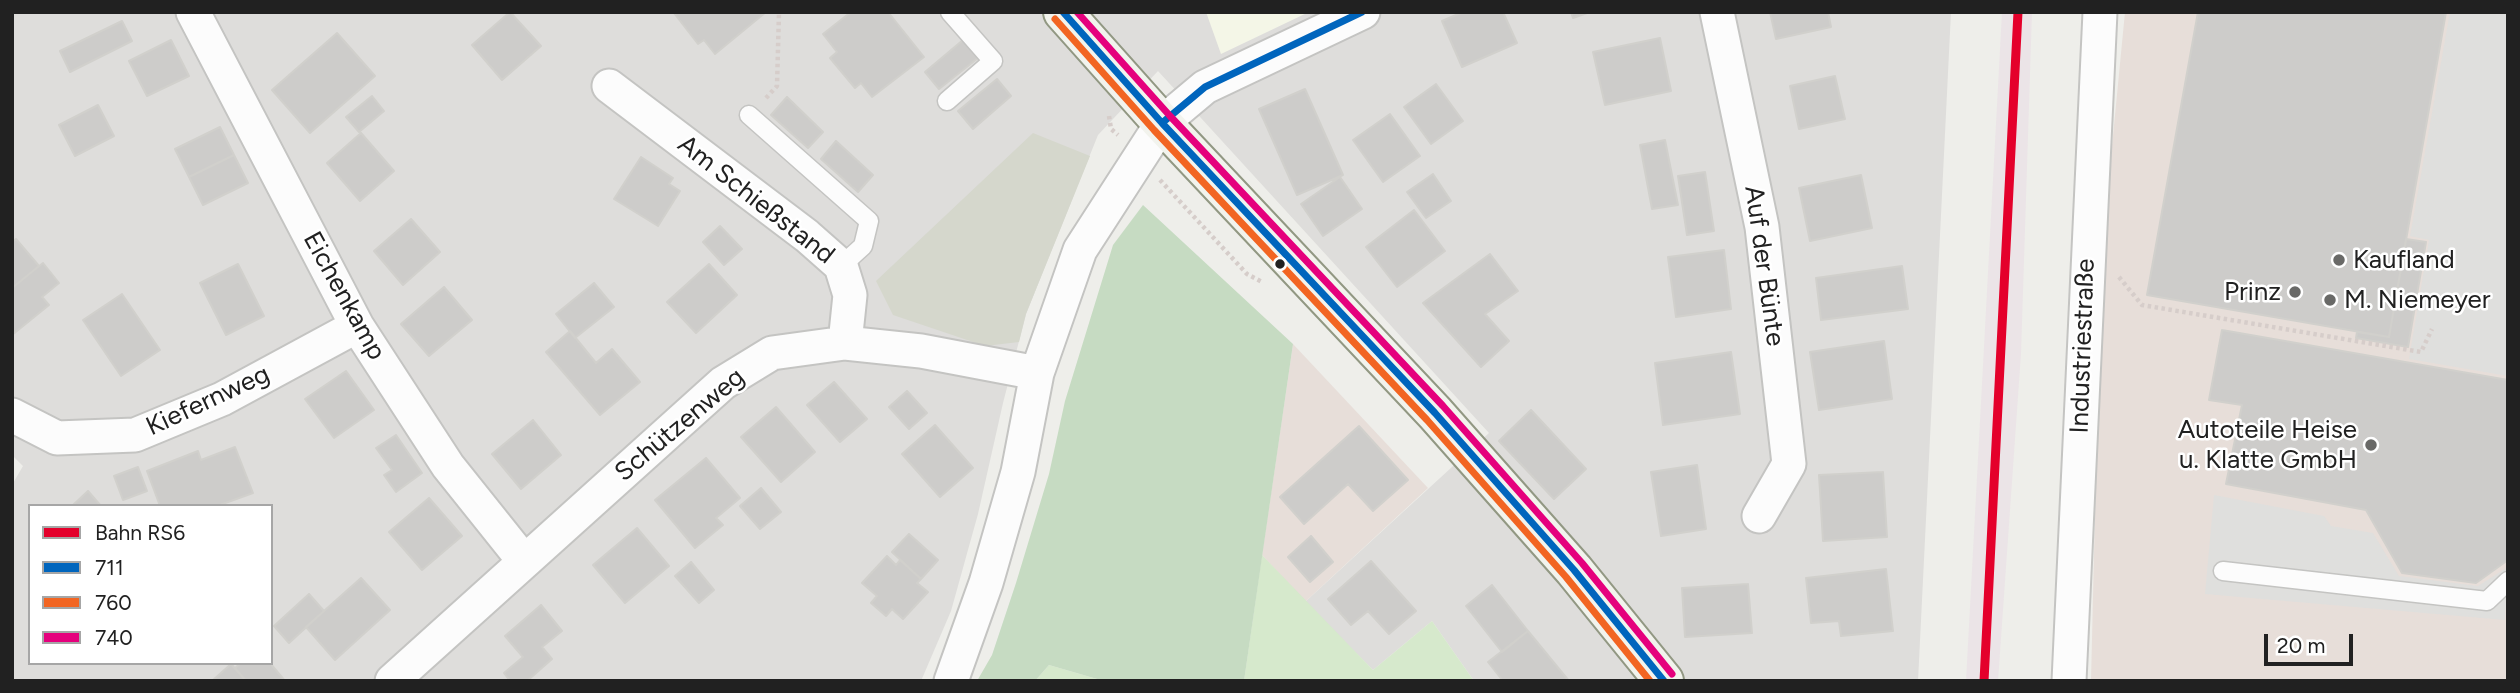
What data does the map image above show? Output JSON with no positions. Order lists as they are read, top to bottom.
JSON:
{
  "streets": {
    "street": [
      "Am Schießstand",
      "Auf der Bünte",
      "Eichenkamp",
      "Industriestraße",
      "Kiefernweg",
      "Schützenweg"
    ]
  },
  "crossings": [
    ["Am Schießstand", "Schützenweg"],
    ["Eichenkamp", "Kiefernweg"],
    ["Eichenkamp", "Schützenweg"]
  ],
  "places": [
    "Kaufland",
    "Prinz",
    "M. Niemeyer",
    "Autoteile Heise u. Klatte GmbH"
  ],
  "lines": [
    "rail line RS6",
    "transit line 711",
    "transit line 740",
    "transit line 760"
  ],
  "legend": [
    "Bahn RS6",
    "711",
    "760",
    "740"
  ],
  "scale_bar": "20 m"
}
